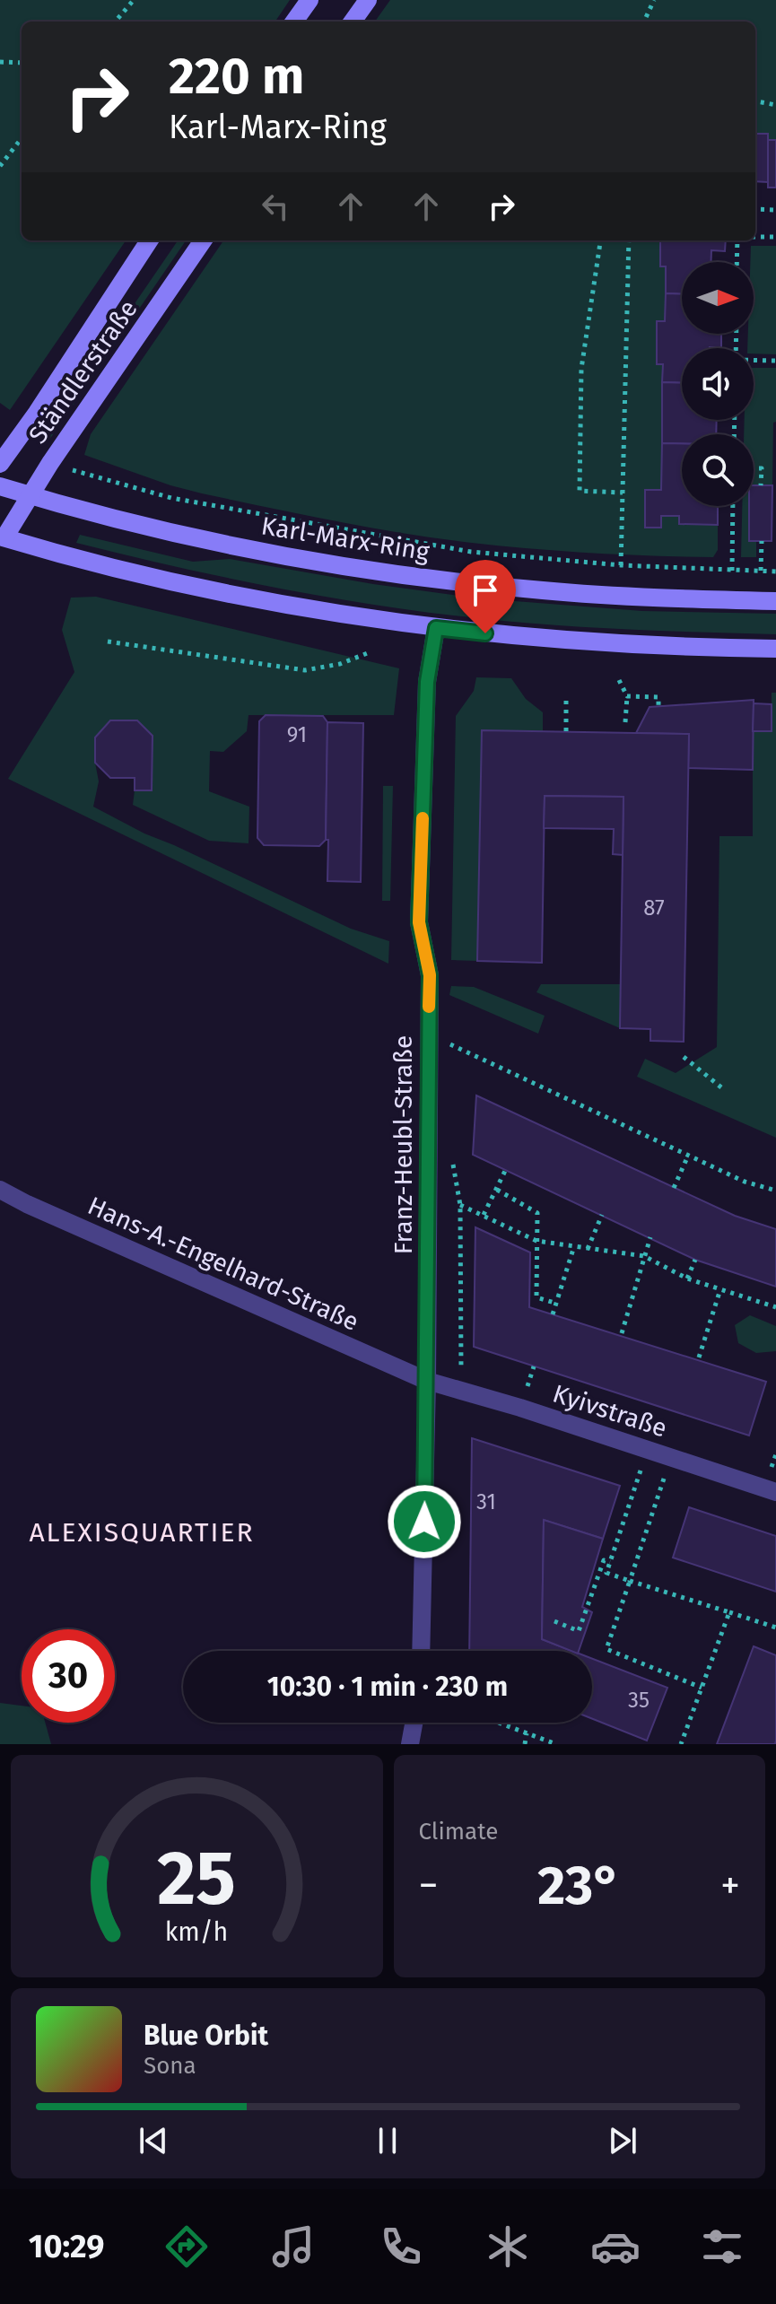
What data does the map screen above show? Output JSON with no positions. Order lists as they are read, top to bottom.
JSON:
{
  "streets": {
    "main road": ["Ständlerstraße", "Karl-Marx-Ring"],
    "street": ["Franz-Heubl-Straße", "Hans-A.-Engelhard-Straße", "Kyivstraße"]
  },
  "crossings": [
    ["Ständlerstraße", "Karl-Marx-Ring"],
    ["Franz-Heubl-Straße", "Hans-A.-Engelhard-Straße"],
    ["Franz-Heubl-Straße", "Kyivstraße"],
    ["Hans-A.-Engelhard-Straße", "Kyivstraße"]
  ],
  "districts": ["ALEXISQUARTIER"],
  "house_numbers": [
    "91",
    "87",
    "31",
    "35"
  ],
  "north": "right",
  "page": {
    "turn": ["220 m", "Karl-Marx-Ring"],
    "limit": "30",
    "trip": "10:30 · 1 min · 230 m",
    "tile": "Climate",
    "heat": ["−", "23°", "+"],
    "song": ["Blue Orbit", "Sona"],
    "tabs": "10:29",
    "gauge": ["25", "km/h"]
  }
}
